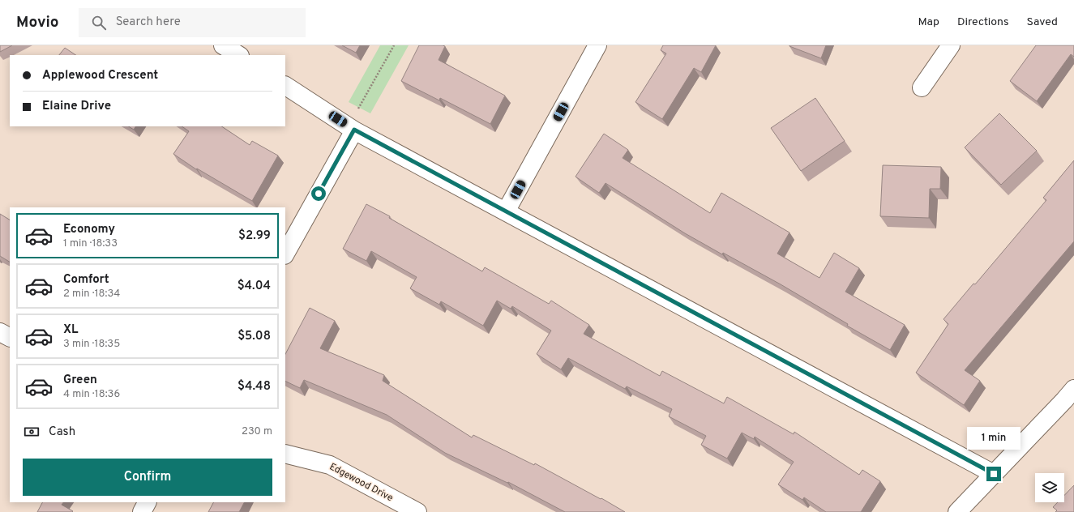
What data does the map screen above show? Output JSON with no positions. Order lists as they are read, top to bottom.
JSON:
{
  "streets": {
    "street": ["Edgewood Drive"]
  },
  "page": {
    "header": "Movio",
    "search": "Search here",
    "nav": ["Map", "Directions", "Saved"],
    "banner": ["Applewood Crescent", "Elaine Drive"],
    "list": [
      {
        "name": "Economy",
        "note": "1 min · 18:33",
        "value": "$2.99"
      },
      {
        "name": "Comfort",
        "note": "2 min · 18:34",
        "value": "$4.04"
      },
      {
        "name": "XL",
        "note": "3 min · 18:35",
        "value": "$5.08"
      },
      {
        "name": "Green",
        "note": "4 min · 18:36",
        "value": "$4.48"
      }
    ],
    "pay": ["Cash", "230 m"],
    "bubble": "1 min",
    "buttons": "Confirm"
  }
}
